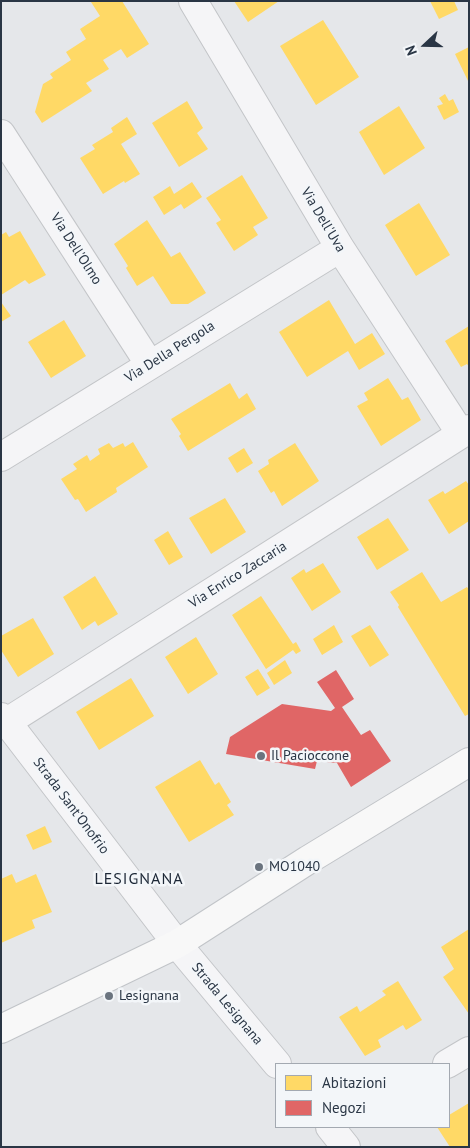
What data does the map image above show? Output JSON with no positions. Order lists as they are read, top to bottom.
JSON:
{
  "streets": {
    "street": [
      "Via Dell'Uva",
      "Via Dell'Olmo",
      "Via Della Pergola",
      "Via Enrico Zaccaria",
      "Strada Sant'Onofrio",
      "Strada Lesignana"
    ]
  },
  "crossings": [
    ["Via Dell'Uva", "Via Della Pergola"],
    ["Via Dell'Uva", "Via Enrico Zaccaria"],
    ["Via Dell'Olmo", "Via Della Pergola"],
    ["Via Enrico Zaccaria", "Strada Sant'Onofrio"],
    ["Strada Sant'Onofrio", "Strada Lesignana"]
  ],
  "districts": ["LESIGNANA"],
  "places": ["Il Pacioccone", "MO1040", "Lesignana"],
  "legend": ["Abitazioni", "Negozi"],
  "north": "left"
}
